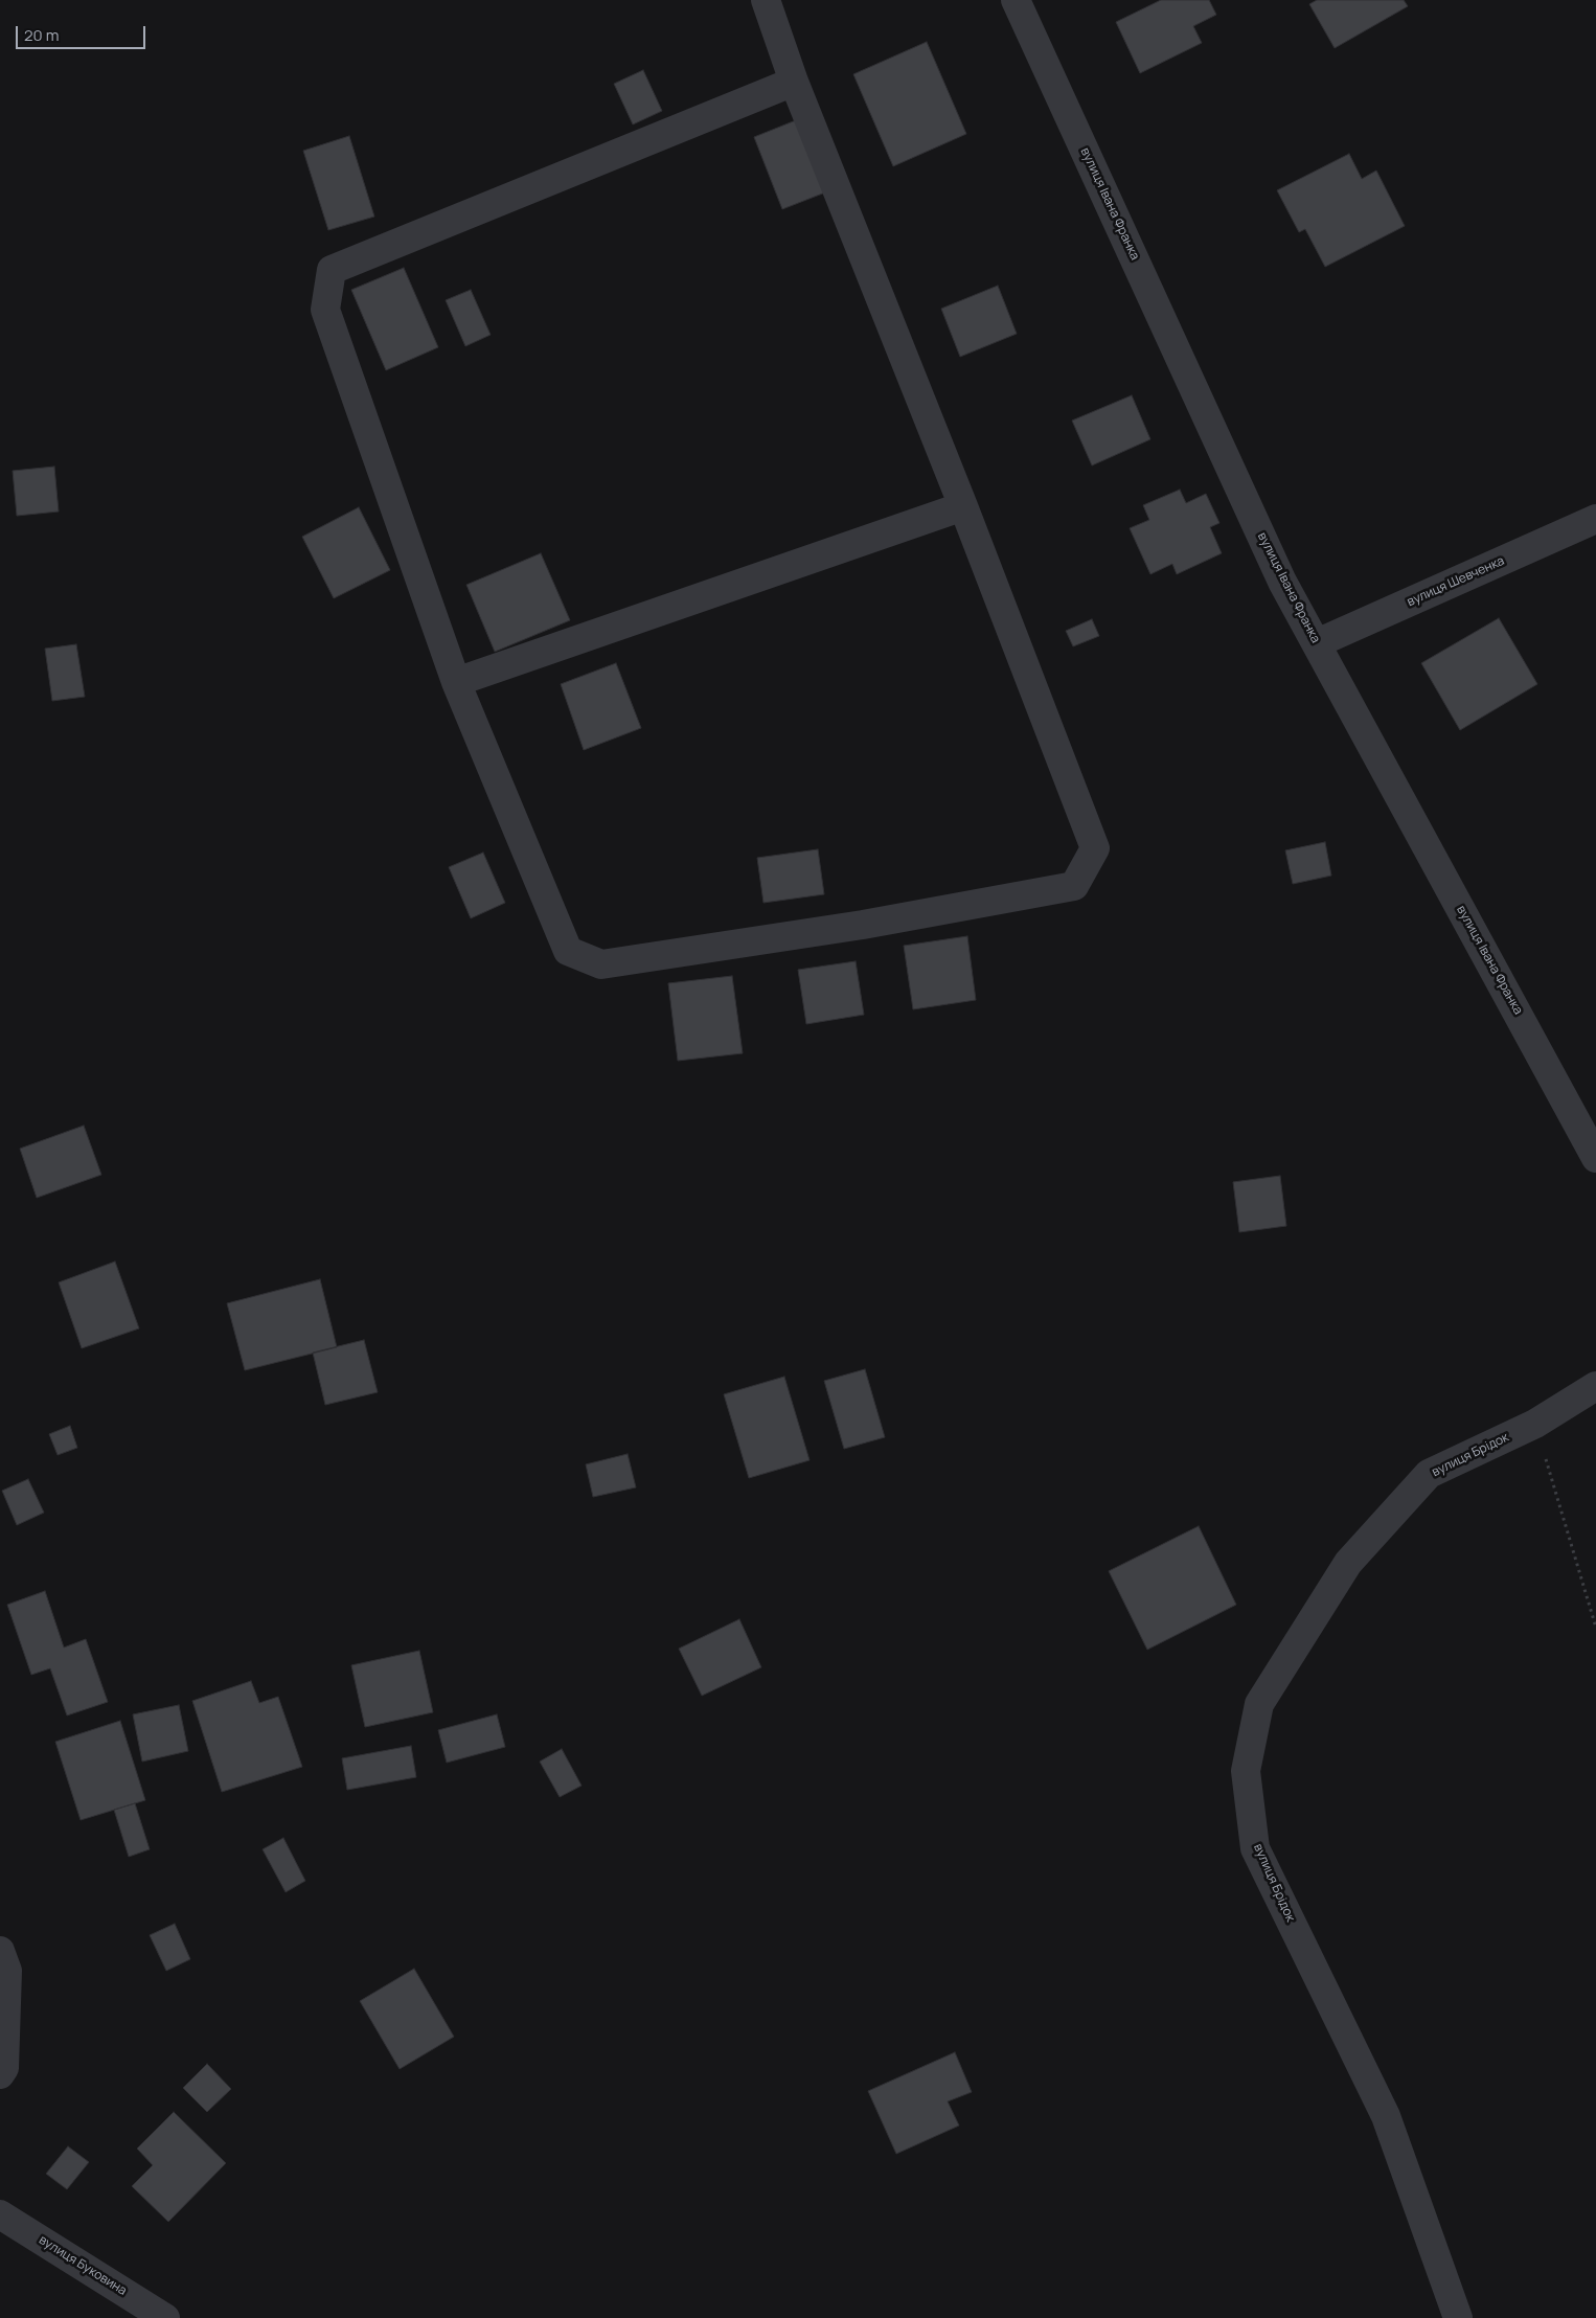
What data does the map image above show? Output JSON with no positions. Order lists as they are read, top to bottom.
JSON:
{
  "streets": {
    "street": [
      "вулиця Івана Франка",
      "вулиця Шевченка",
      "вулиця Брідок",
      "вулиця Буковина"
    ]
  },
  "crossings": [
    ["вулиця Івана Франка", "вулиця Шевченка"]
  ],
  "scale_bar": "20 m"
}
